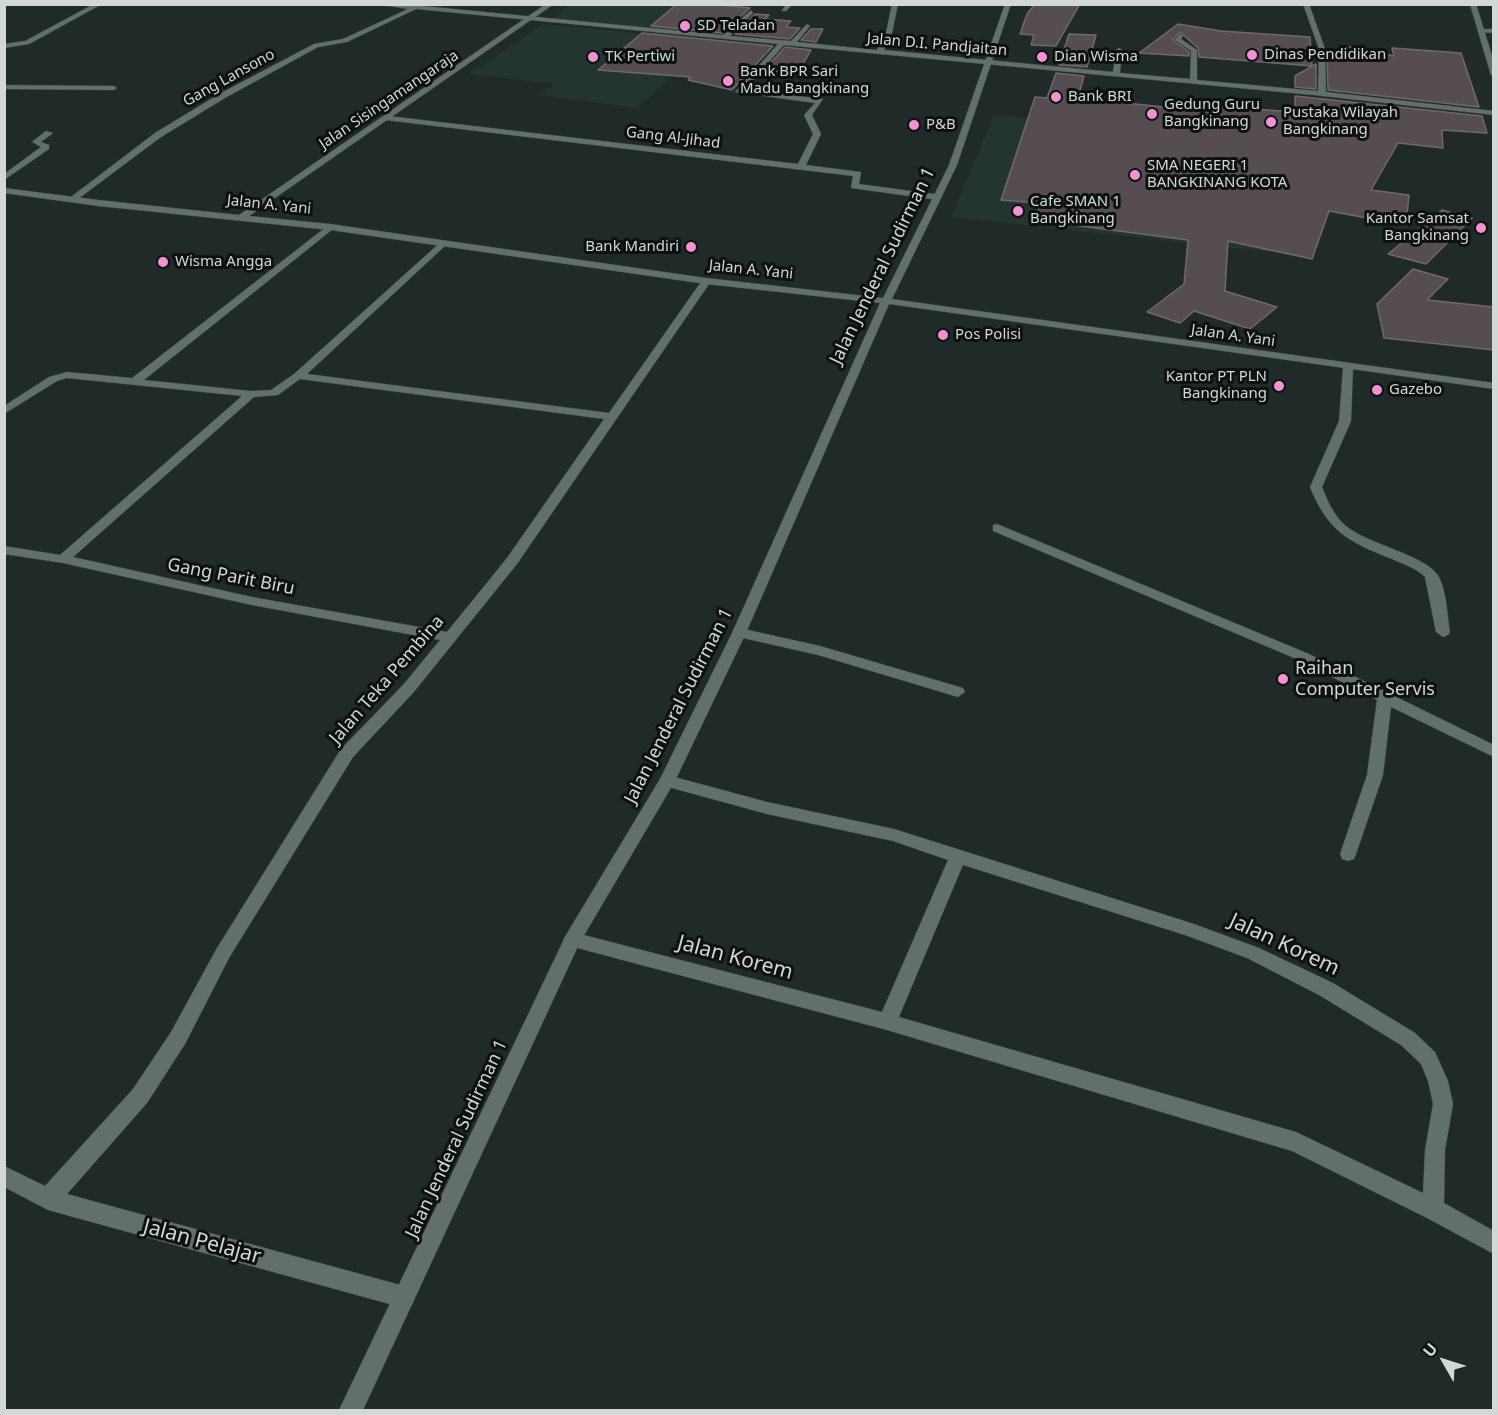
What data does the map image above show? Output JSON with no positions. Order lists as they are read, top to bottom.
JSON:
{
  "streets": {
    "street": [
      "Jalan D.I. Pandjaitan",
      "Gang Lansono",
      "Jalan Sisingamangaraja",
      "Gang Al-Jihad",
      "Jalan A. Yani",
      "Jalan Jenderal Sudirman 1",
      "Gang Parit Biru",
      "Jalan Teka Pembina",
      "Jalan Korem",
      "Jalan Pelajar"
    ]
  },
  "crossings": [
    ["Jalan D.I. Pandjaitan", "Gang Lansono"],
    ["Jalan D.I. Pandjaitan", "Jalan Sisingamangaraja"],
    ["Jalan D.I. Pandjaitan", "Jalan Jenderal Sudirman 1"],
    ["Gang Lansono", "Jalan A. Yani"],
    ["Jalan Sisingamangaraja", "Gang Al-Jihad"],
    ["Jalan Sisingamangaraja", "Jalan A. Yani"],
    ["Gang Al-Jihad", "Jalan Jenderal Sudirman 1"],
    ["Jalan A. Yani", "Jalan Jenderal Sudirman 1"],
    ["Jalan A. Yani", "Jalan Teka Pembina"],
    ["Jalan Jenderal Sudirman 1", "Jalan Korem"],
    ["Jalan Jenderal Sudirman 1", "Jalan Pelajar"],
    ["Gang Parit Biru", "Jalan Teka Pembina"],
    ["Jalan Teka Pembina", "Jalan Pelajar"]
  ],
  "places": [
    "SD Teladan",
    "Dinas Pendidikan",
    "TK Pertiwi",
    "Dian Wisma",
    "Bank BPR Sari Madu Bangkinang",
    "Bank BRI",
    "Gedung Guru Bangkinang",
    "Pustaka Wilayah Bangkinang",
    "P&B",
    "SMA NEGERI 1 BANGKINANG KOTA",
    "Cafe SMAN 1 Bangkinang",
    "Kantor Samsat Bangkinang",
    "Bank Mandiri",
    "Wisma Angga",
    "Pos Polisi",
    "Kantor PT PLN Bangkinang",
    "Gazebo",
    "Raihan Computer Servis"
  ],
  "north": "top left"
}
